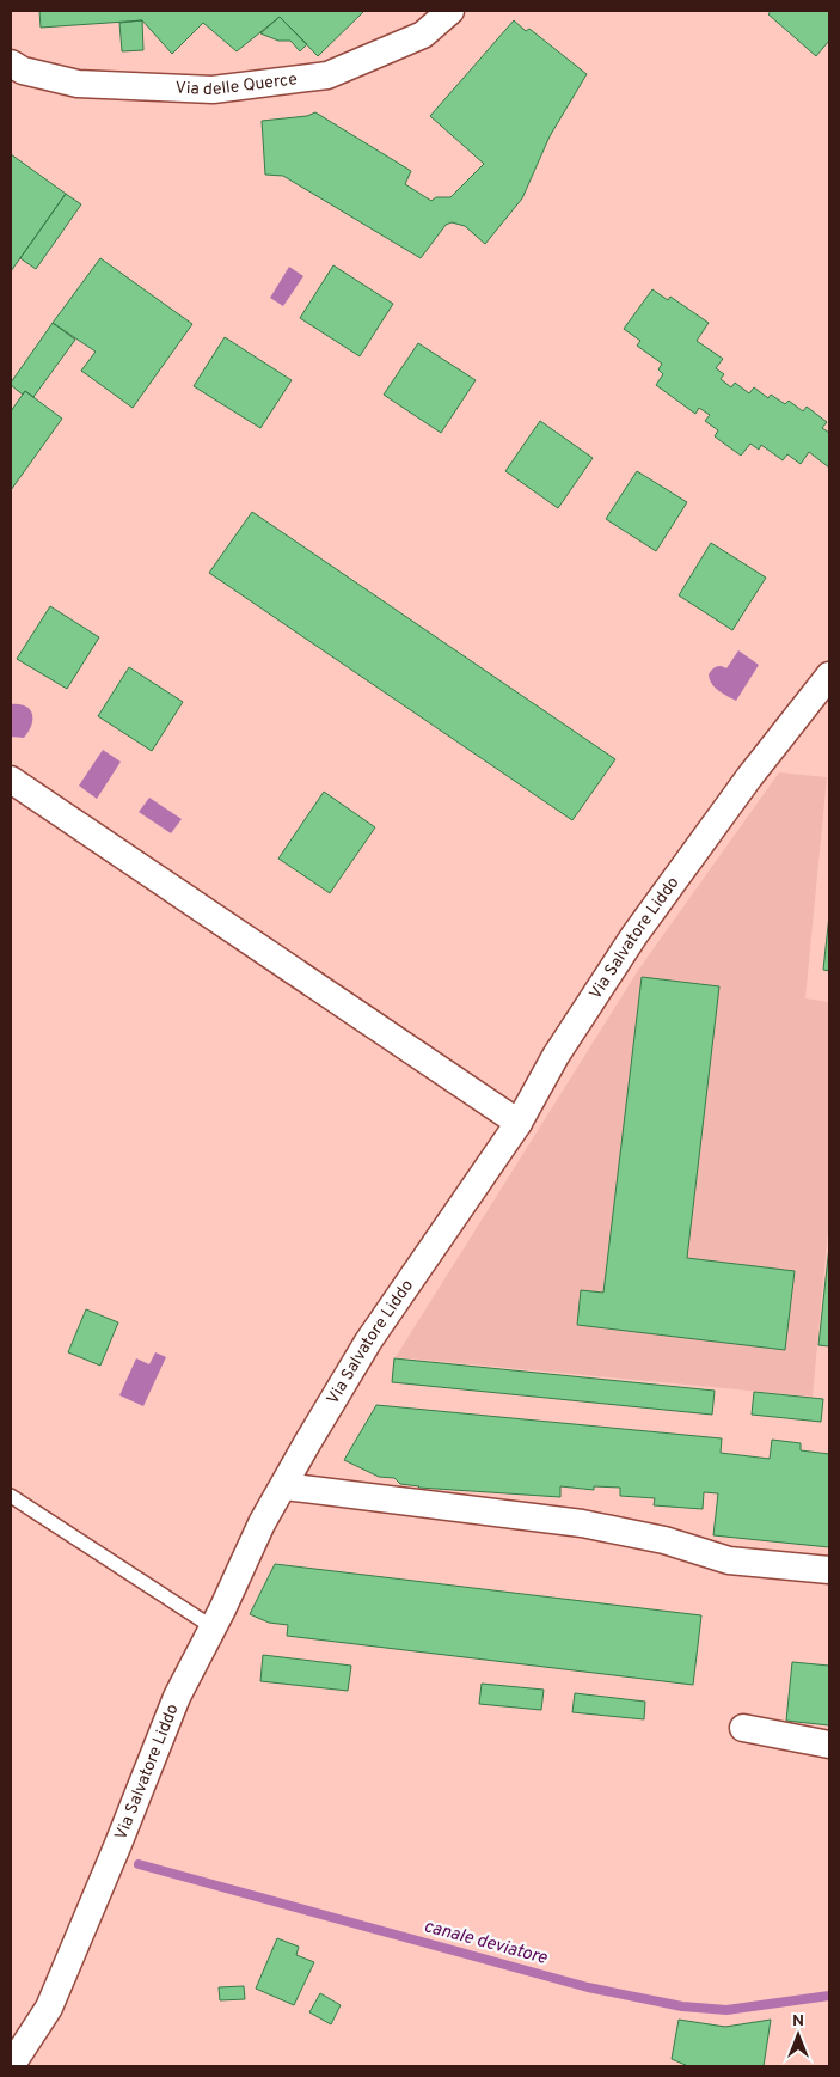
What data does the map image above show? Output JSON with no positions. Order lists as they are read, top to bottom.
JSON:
{
  "streets": {
    "street": ["Via delle Querce", "Via Salvatore Liddo"]
  },
  "water": ["canale deviatore"],
  "north": "top"
}
